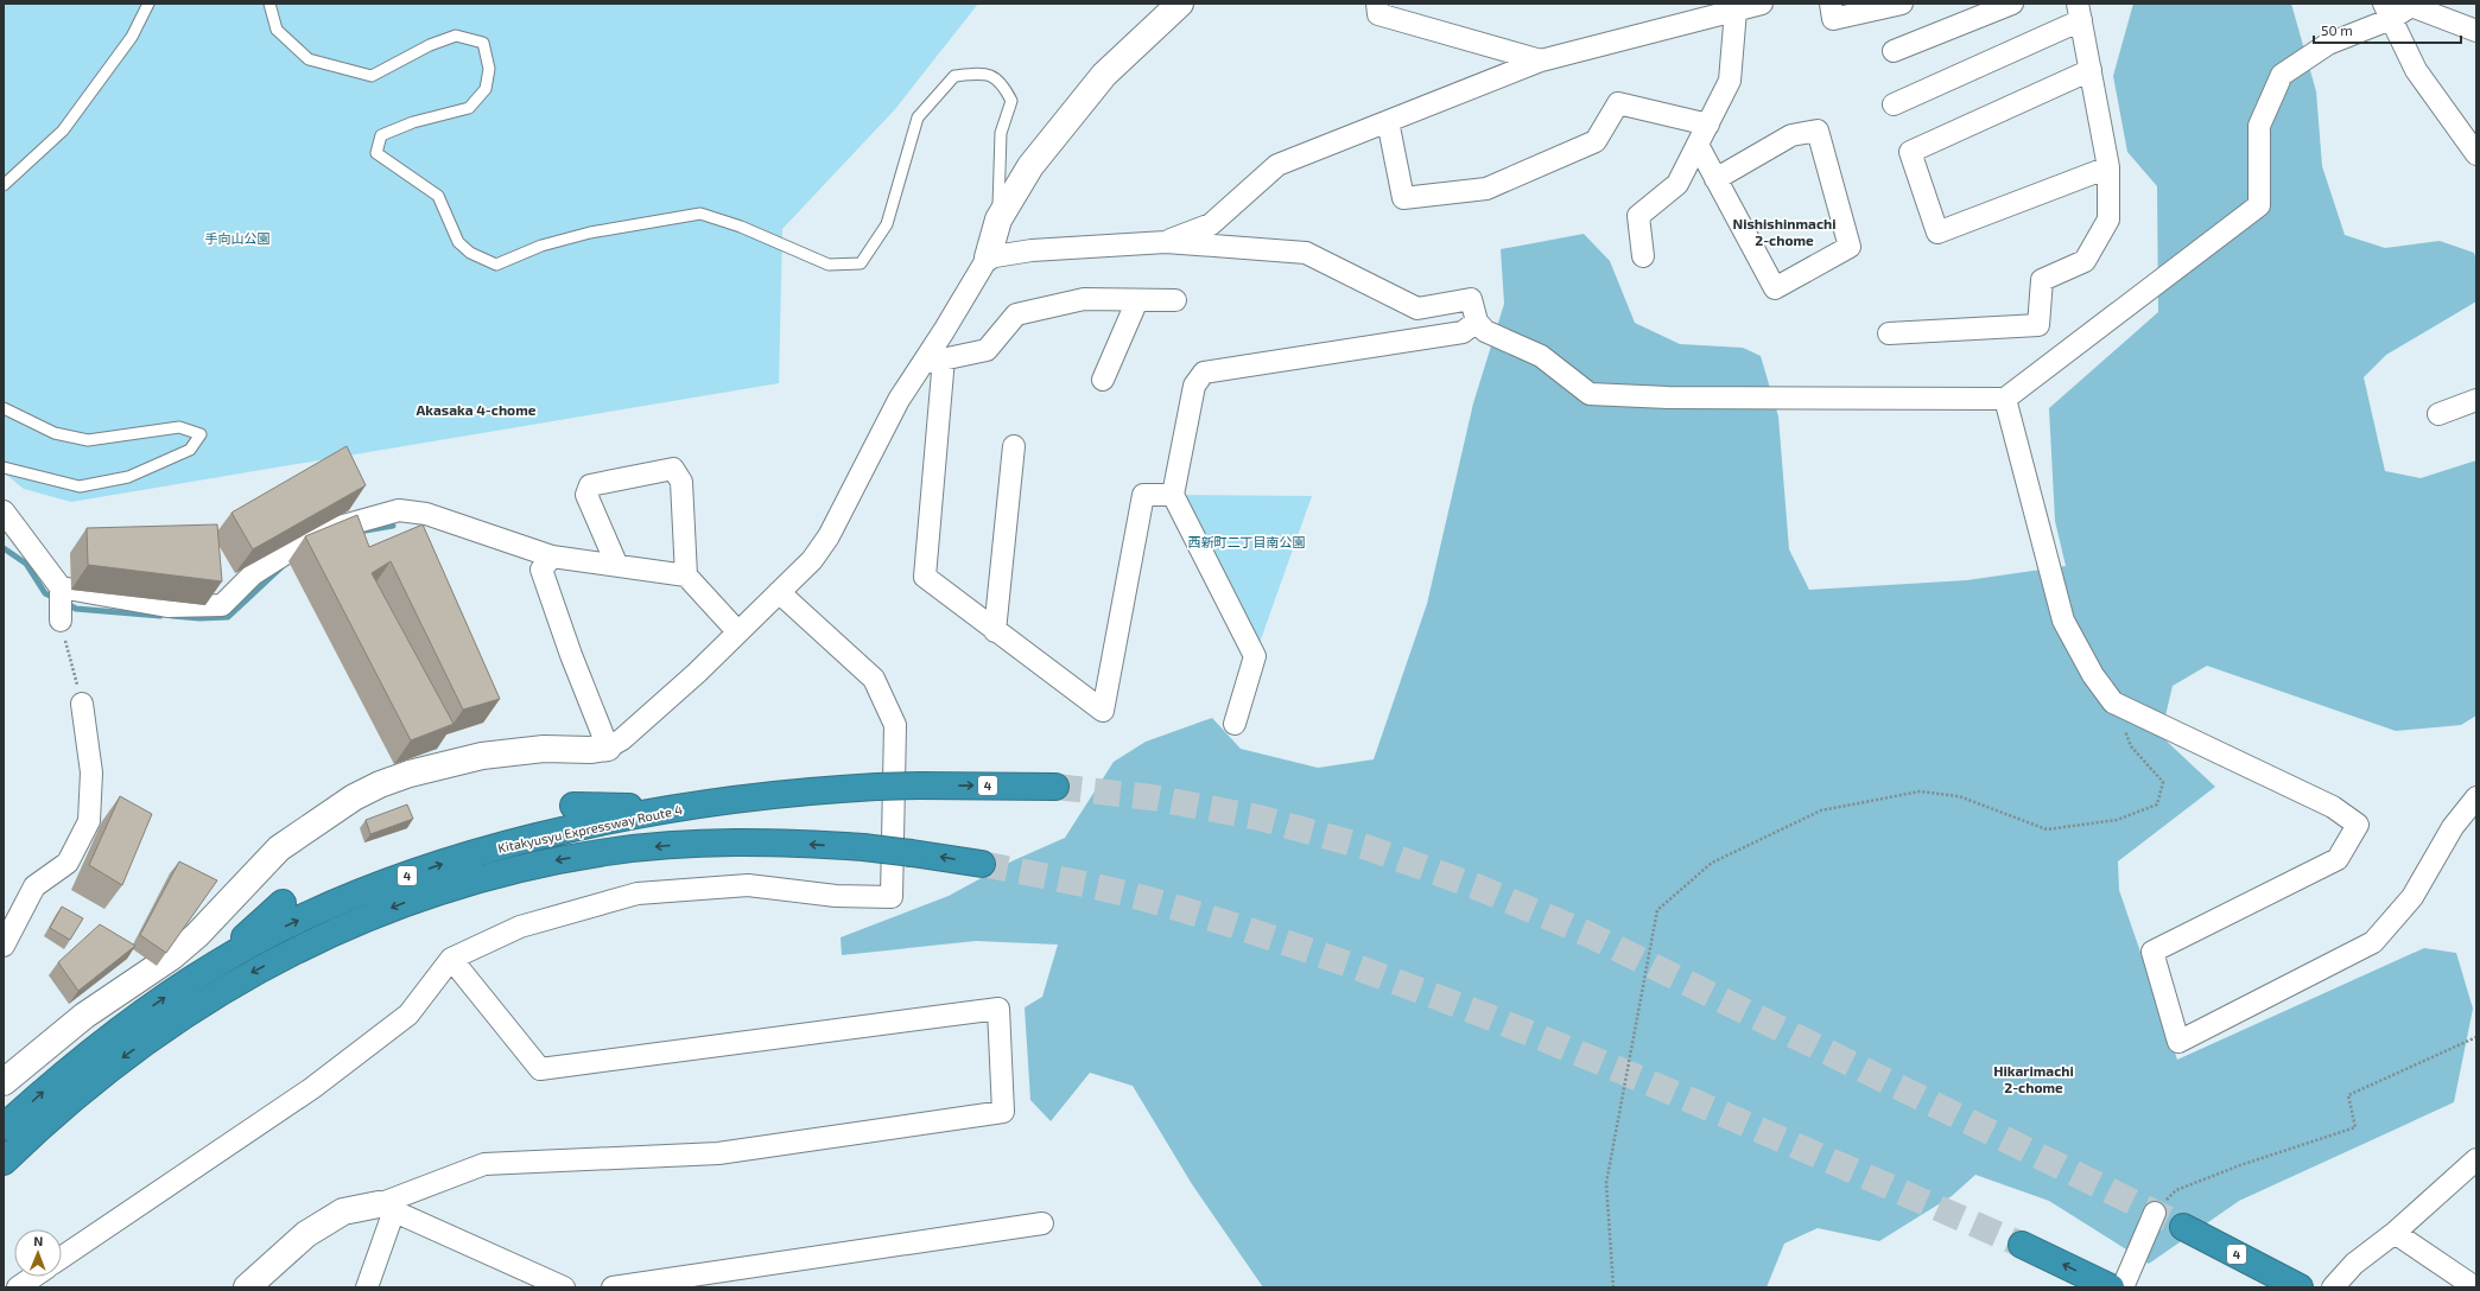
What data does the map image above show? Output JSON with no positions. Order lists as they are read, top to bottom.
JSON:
{
  "streets": {
    "highway": ["4", "Kitakyusyu Expressway Route 4"]
  },
  "districts": ["Nishishinmachi 2-chome", "Akasaka 4-chome", "Hikarimachi 2-chome"],
  "parks": ["手向山公園", "西新町二丁目南公園"],
  "scale_bar": "50 m",
  "north": "top"
}
